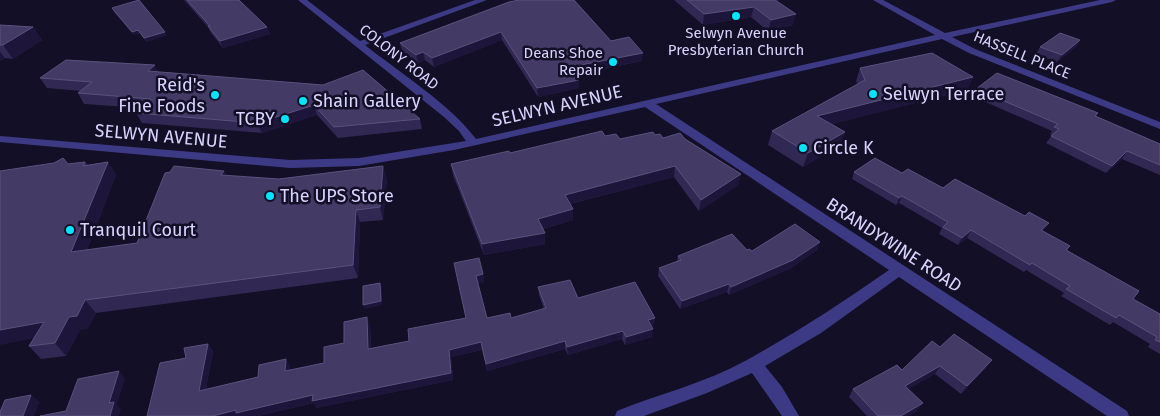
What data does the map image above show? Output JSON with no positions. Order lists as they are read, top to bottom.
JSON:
{
  "streets": {
    "street": [
      "HASSELL PLACE",
      "COLONY ROAD",
      "SELWYN AVENUE",
      "BRANDYWINE ROAD"
    ]
  },
  "crossings": [
    ["HASSELL PLACE", "SELWYN AVENUE"],
    ["COLONY ROAD", "SELWYN AVENUE"],
    ["SELWYN AVENUE", "BRANDYWINE ROAD"]
  ],
  "places": [
    "Selwyn Avenue Presbyterian Church",
    "Deans Shoe Repair",
    "Selwyn Terrace",
    "Reid's Fine Foods",
    "Shain Gallery",
    "TCBY",
    "Circle K",
    "The UPS Store",
    "Tranquil Court"
  ]
}
